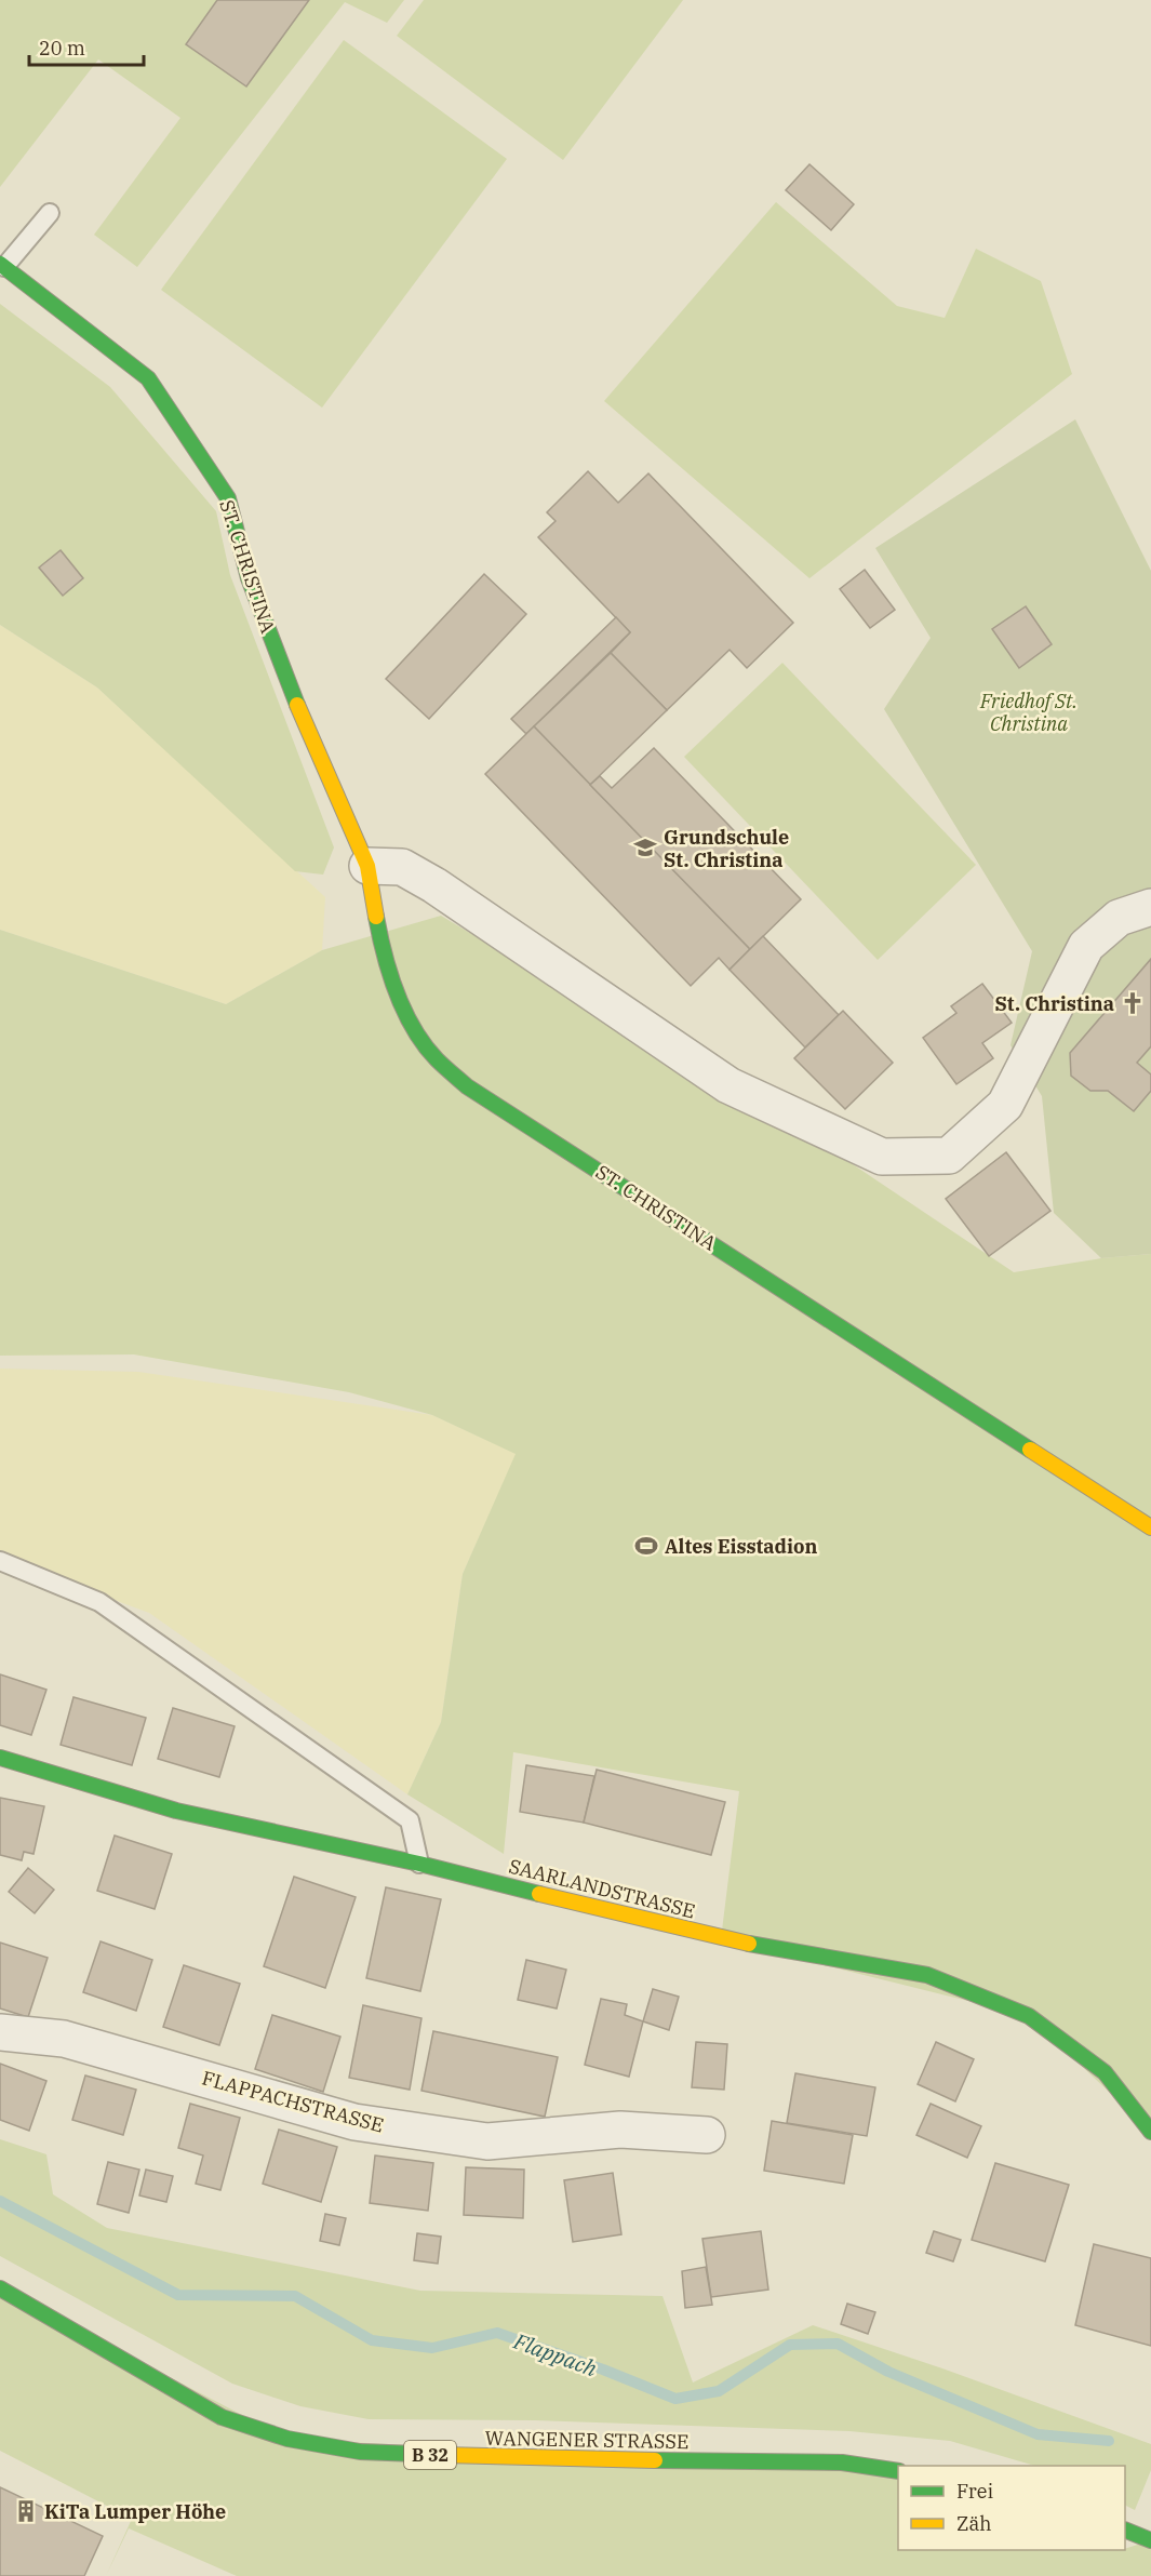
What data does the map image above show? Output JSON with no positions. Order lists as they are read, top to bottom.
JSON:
{
  "streets": {
    "street": [
      "ST. CHRISTINA",
      "SAARLANDSTRASSE",
      "FLAPPACHSTRASSE",
      "WANGENER STRASSE",
      "B 32"
    ]
  },
  "water": ["Flappach"],
  "parks": ["Friedhof St. Christina"],
  "places": {
    "school or university": ["Grundschule St. Christina"],
    "church": ["St. Christina"],
    "sports": ["Altes Eisstadion"],
    "building": ["KiTa Lumper Höhe"]
  },
  "legend": ["Frei", "Zäh"],
  "scale_bar": "20 m"
}
